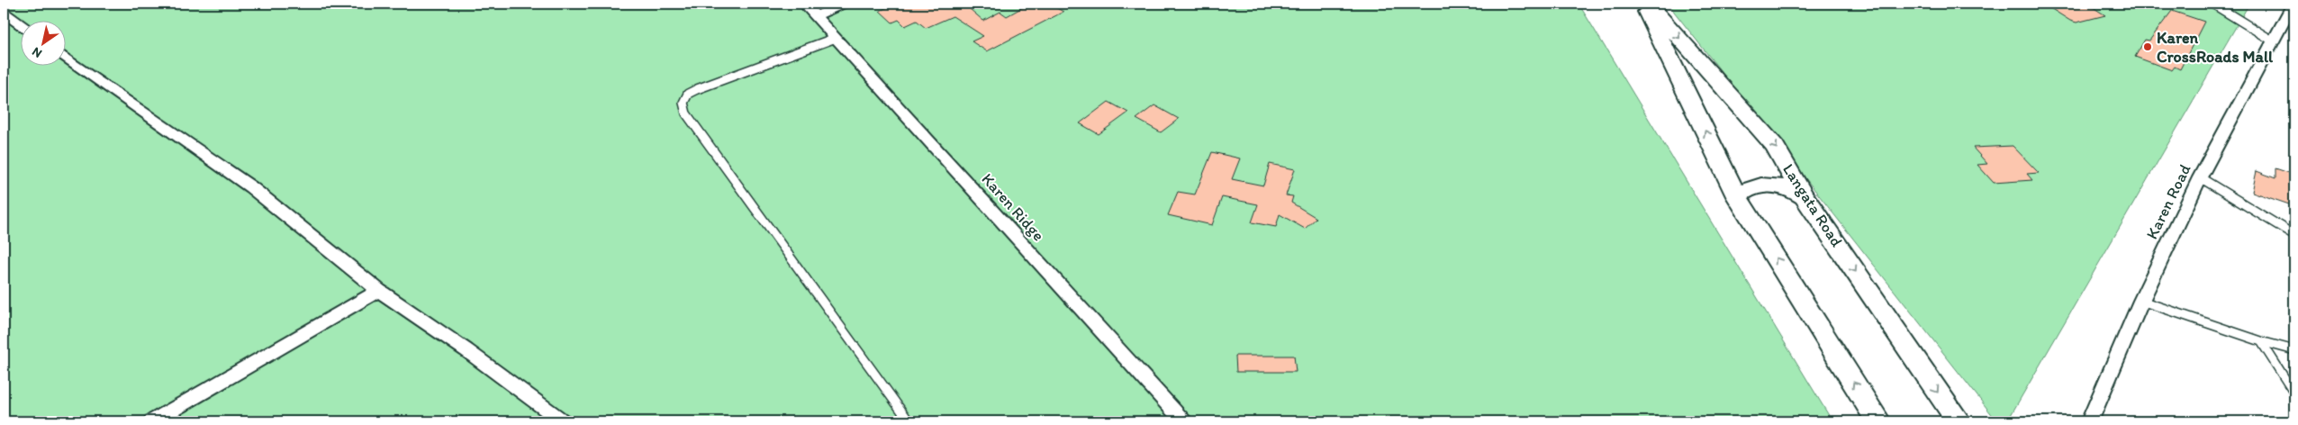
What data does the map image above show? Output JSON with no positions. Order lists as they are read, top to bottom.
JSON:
{
  "streets": {
    "main road": ["Langata Road"],
    "street": ["Karen Road", "Karen Ridge"]
  },
  "places": ["Karen CrossRoads Mall"],
  "north": "bottom left"
}
